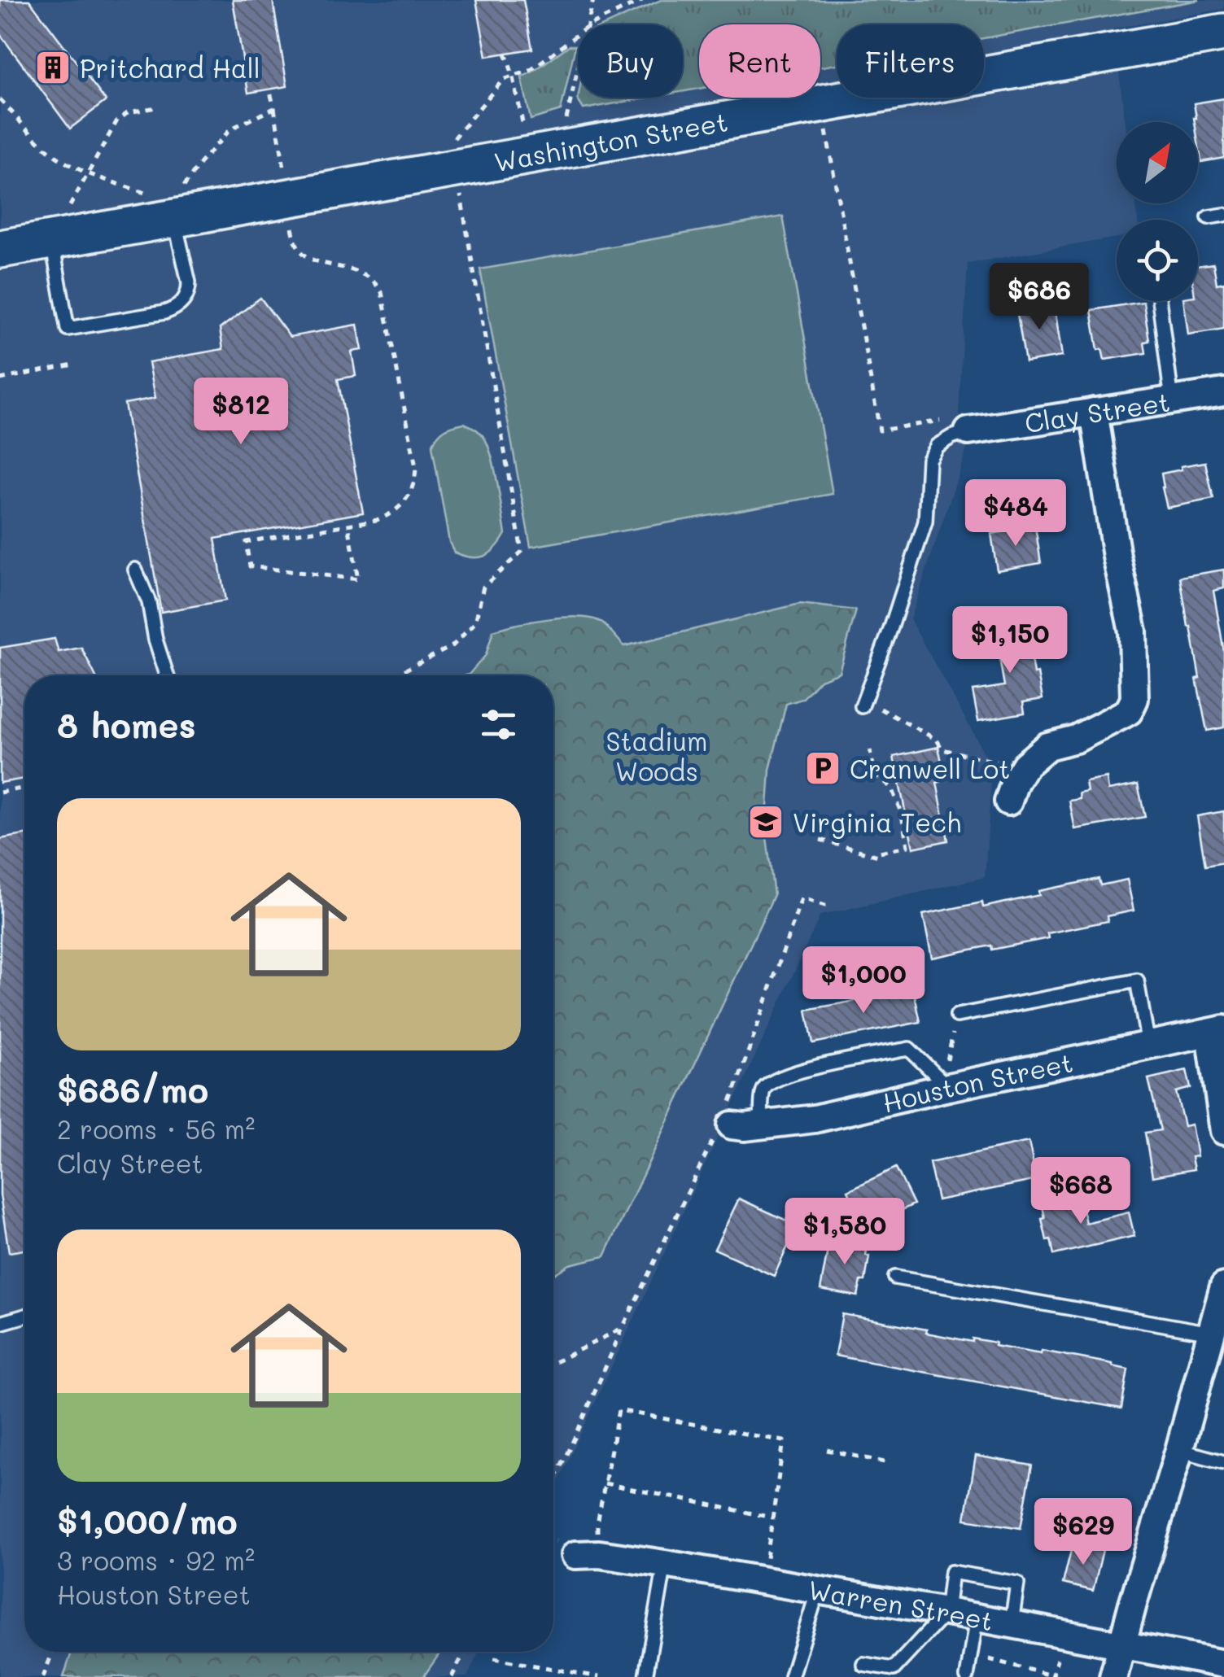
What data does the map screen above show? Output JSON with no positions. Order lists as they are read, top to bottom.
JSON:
{
  "streets": {
    "main road": ["Washington Street"],
    "street": ["Clay Street", "Houston Street", "Warren Street"]
  },
  "parks": ["Stadium Woods"],
  "places": {
    "building": ["Pritchard Hall"],
    "parking": ["Cranwell Lot"],
    "school or university": ["Virginia Tech"]
  },
  "north": "top right",
  "page": {
    "chip": ["Buy", "Rent", "Filters"],
    "price": [
      "$686",
      "$812",
      "$484",
      "$1,150",
      "$1,000",
      "$668",
      "$1,580",
      "$629"
    ],
    "heading": "8 homes",
    "list": [
      {
        "name": "$686/mo",
        "note": "2 rooms · 56 m² · Clay Street"
      },
      {
        "name": "$1,000/mo",
        "note": "3 rooms · 92 m² · Houston Street"
      }
    ]
  }
}
